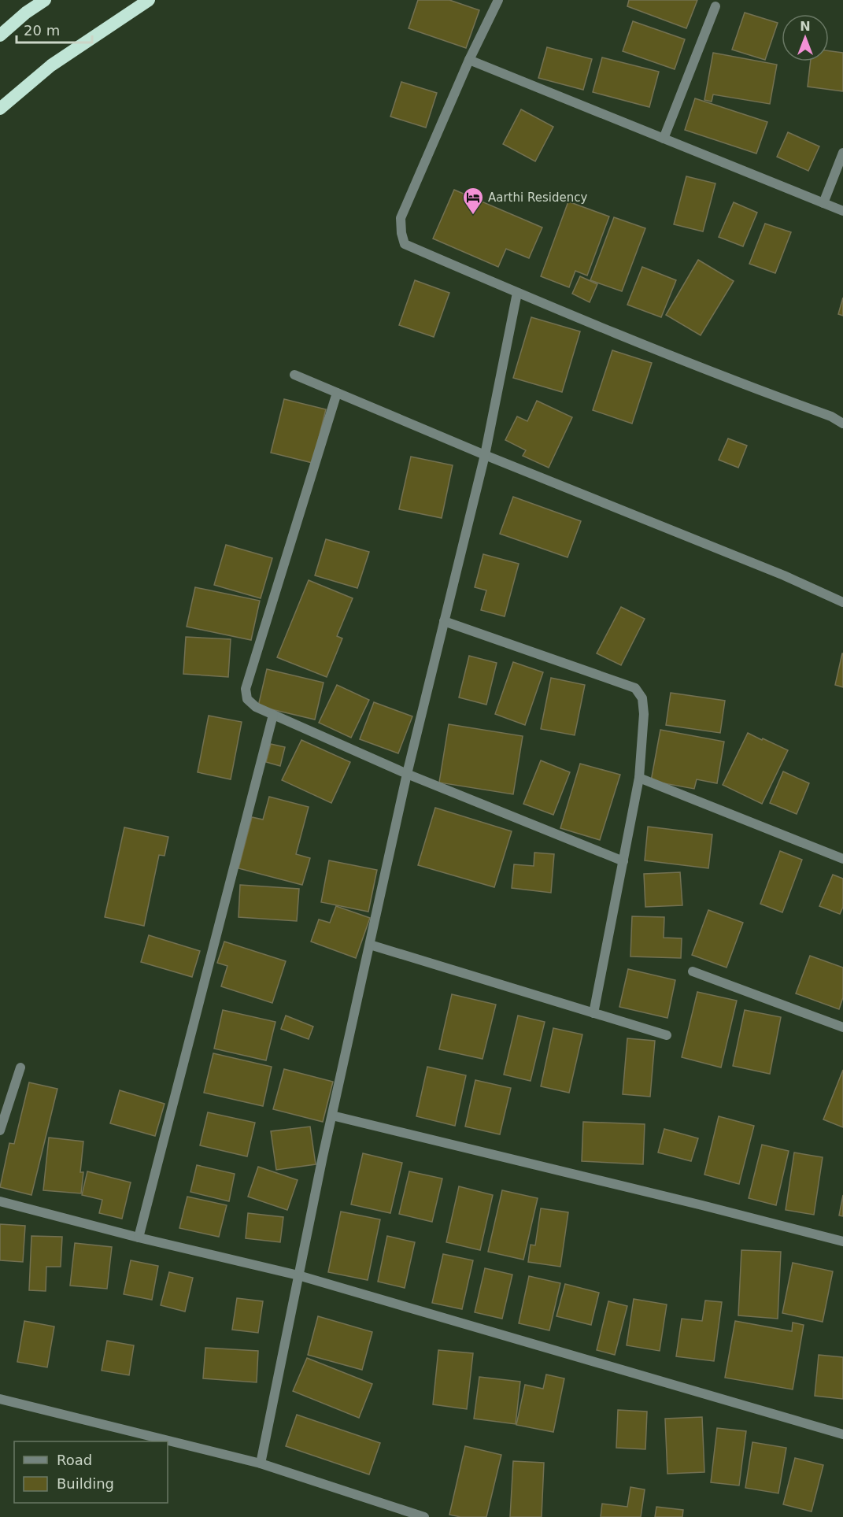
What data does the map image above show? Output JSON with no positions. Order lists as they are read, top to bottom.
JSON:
{
  "places": {
    "hotel": ["Aarthi Residency"]
  },
  "legend": ["Road", "Building"],
  "scale_bar": "20 m",
  "north": "top"
}
